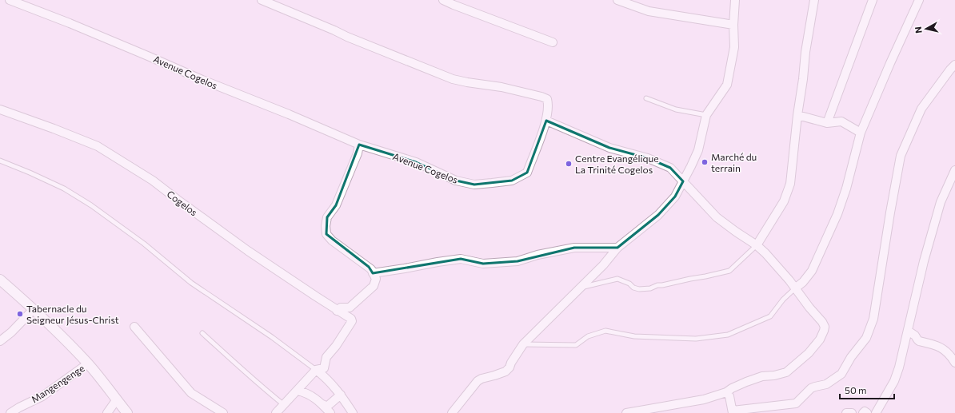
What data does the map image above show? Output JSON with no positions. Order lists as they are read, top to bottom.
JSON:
{
  "streets": {
    "street": ["Avenue Cogelos", "Cogelos", "Mangengenge"]
  },
  "places": ["Marché du terrain", "Centre Evangélique La Trinité Cogelos", "Tabernacle du Seigneur Jésus-Christ"],
  "scale_bar": "50 m",
  "north": "left"
}
